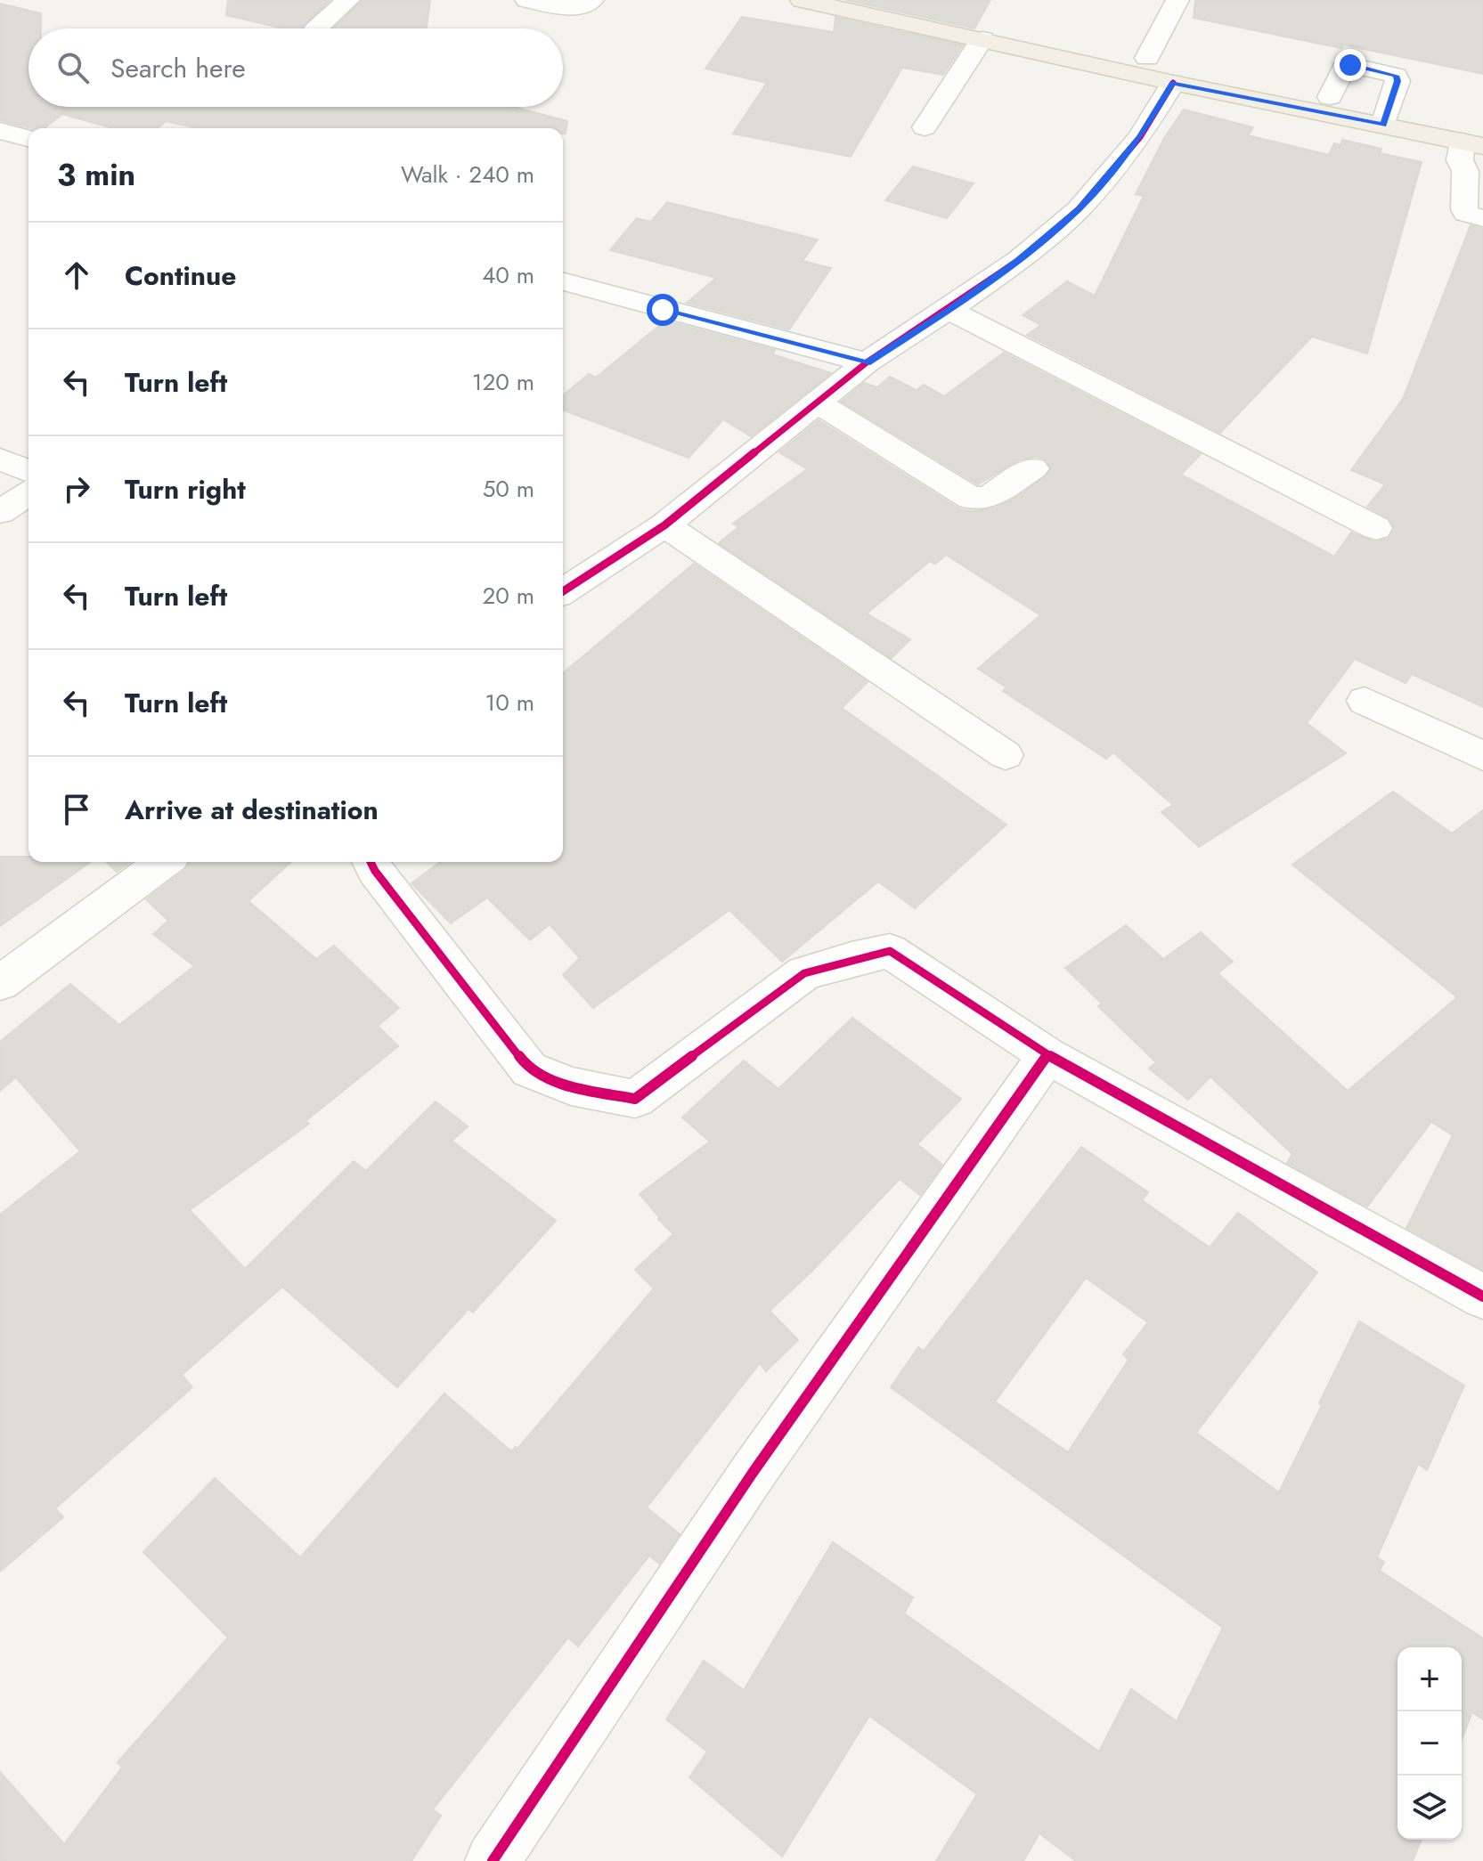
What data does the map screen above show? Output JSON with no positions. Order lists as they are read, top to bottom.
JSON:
{
  "page": {
    "search": "Search here",
    "heading": ["3 min", "Walk · 240 m"],
    "list": [
      ["Continue", "40 m"],
      ["Turn left", "120 m"],
      ["Turn right", "50 m"],
      ["Turn left", "20 m"],
      ["Turn left", "10 m"],
      "Arrive at destination"
    ],
    "map_buttons": ["+", "−"]
  }
}
